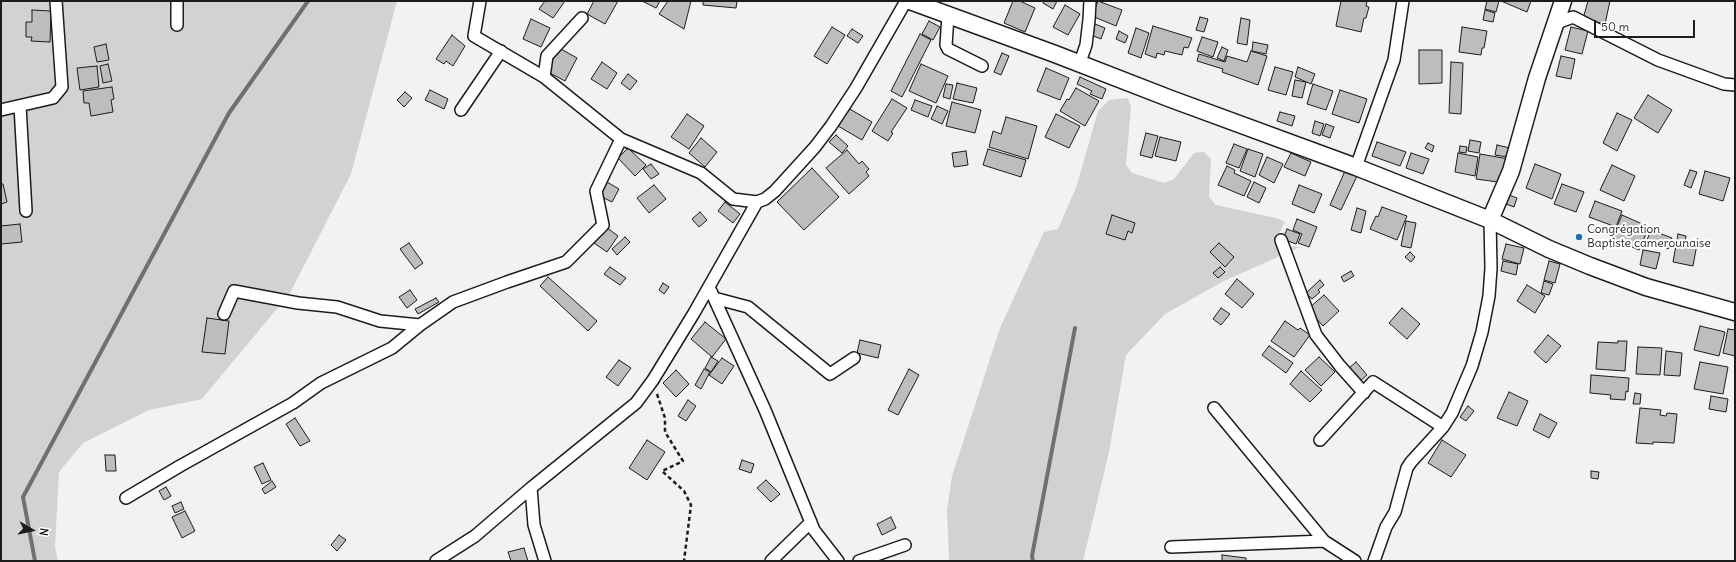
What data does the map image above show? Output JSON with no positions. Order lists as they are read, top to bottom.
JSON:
{
  "places": ["Congrégation Baptiste camerounaise"],
  "scale_bar": "50 m",
  "north": "right"
}
